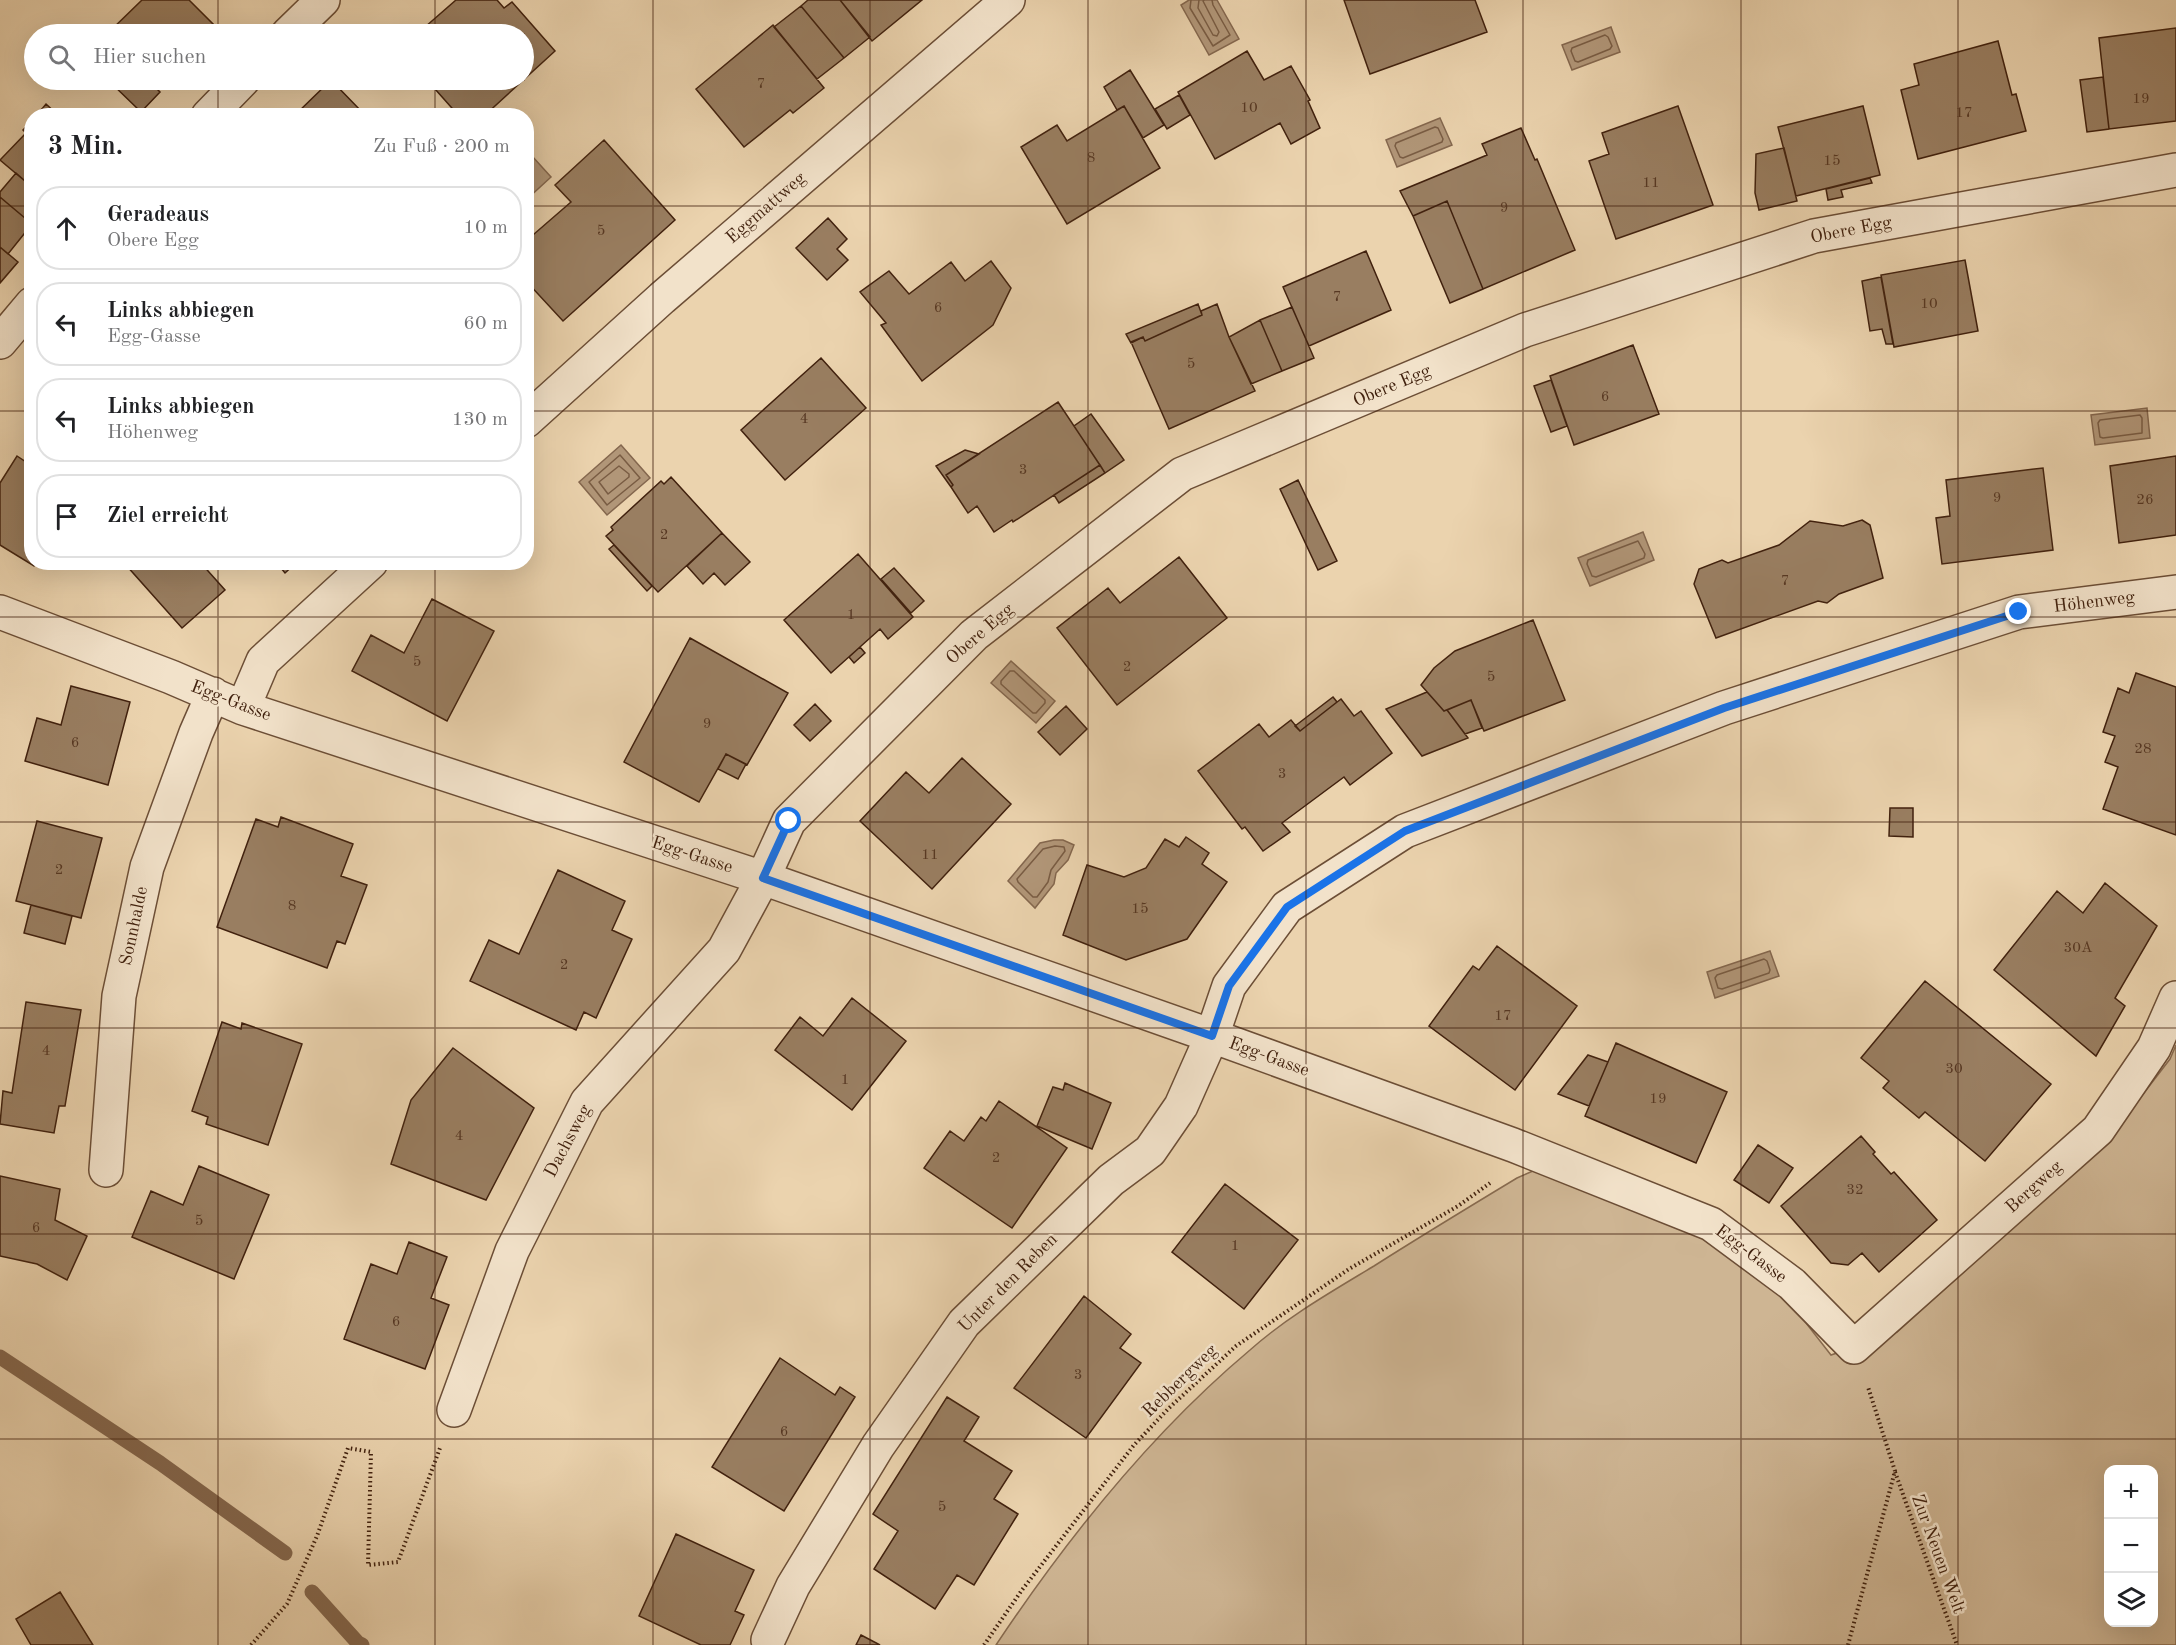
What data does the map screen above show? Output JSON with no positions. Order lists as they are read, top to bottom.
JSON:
{
  "streets": {
    "street": [
      "Eggmattweg",
      "Obere Egg",
      "Höhenweg",
      "Egg-Gasse",
      "Sonnhalde",
      "Dachsweg",
      "Bergweg",
      "Unter den Reben"
    ],
    "path": ["Rebbergweg", "Zur Neuen Welt"]
  },
  "crossings": [
    ["Obere Egg", "Egg-Gasse"],
    ["Obere Egg", "Dachsweg"],
    ["Höhenweg", "Egg-Gasse"],
    ["Höhenweg", "Unter den Reben"],
    ["Egg-Gasse", "Sonnhalde"],
    ["Egg-Gasse", "Dachsweg"],
    ["Egg-Gasse", "Bergweg"],
    ["Egg-Gasse", "Unter den Reben"],
    ["Egg-Gasse", "Zur Neuen Welt"],
    ["Bergweg", "Zur Neuen Welt"]
  ],
  "house_numbers": [
    "7",
    "19",
    "10",
    "17",
    "8",
    "15",
    "11",
    "9",
    "5",
    "7",
    "10",
    "6",
    "5",
    "6",
    "4",
    "3",
    "9",
    "26",
    "2",
    "7",
    "1",
    "5",
    "2",
    "5",
    "9",
    "6",
    "28",
    "3",
    "11",
    "2",
    "8",
    "15",
    "30A",
    "2",
    "17",
    "4",
    "30",
    "1",
    "19",
    "4",
    "2",
    "32",
    "5",
    "6",
    "1",
    "6",
    "3",
    "6",
    "5"
  ],
  "page": {
    "search": "Hier suchen",
    "heading": ["3 Min.", "Zu Fuß · 200 m"],
    "list": [
      ["Geradeaus", "Obere Egg", "10 m"],
      ["Links abbiegen", "Egg-Gasse", "60 m"],
      ["Links abbiegen", "Höhenweg", "130 m"],
      "Ziel erreicht"
    ],
    "map_buttons": ["+", "−"]
  }
}
